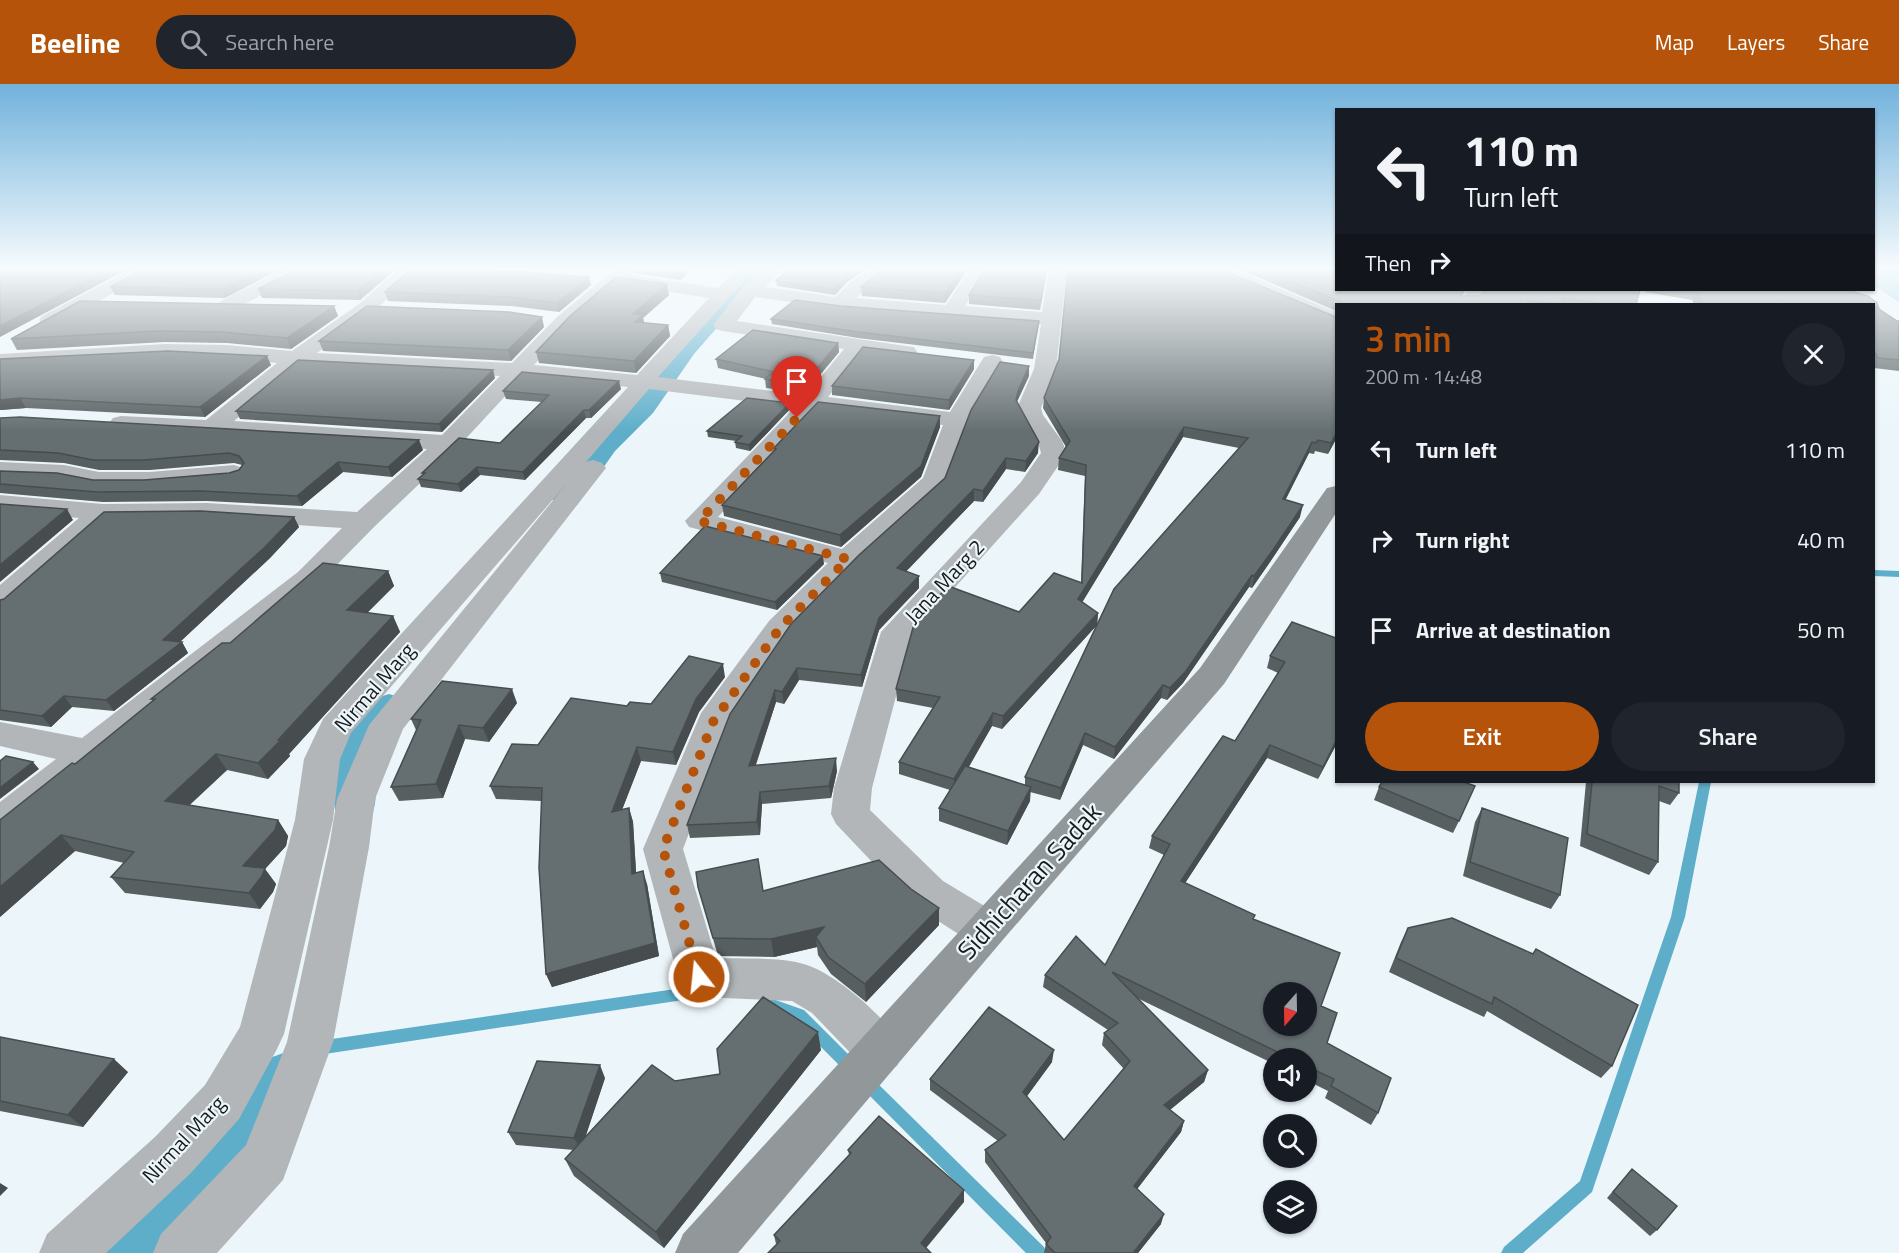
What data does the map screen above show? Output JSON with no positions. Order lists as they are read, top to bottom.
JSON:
{
  "streets": {
    "main road": ["Sidhicharan Sadak"],
    "street": ["Jana Marg 2", "Nirmal Marg"]
  },
  "crossings": [
    ["Jana Marg 2", "Sidhicharan Sadak"]
  ],
  "north": "bottom",
  "page": {
    "header": "Beeline",
    "search": "Search here",
    "nav": ["Map", "Layers", "Share"],
    "turn": ["110 m", "Turn left"],
    "then": "Then",
    "heading": ["3 min", "200 m · 14:48"],
    "list": [
      {
        "name": "Turn left",
        "value": "110 m"
      },
      {
        "name": "Turn right",
        "value": "40 m"
      },
      {
        "name": "Arrive at destination",
        "value": "50 m"
      }
    ],
    "buttons": ["Exit", "Share"]
  }
}
